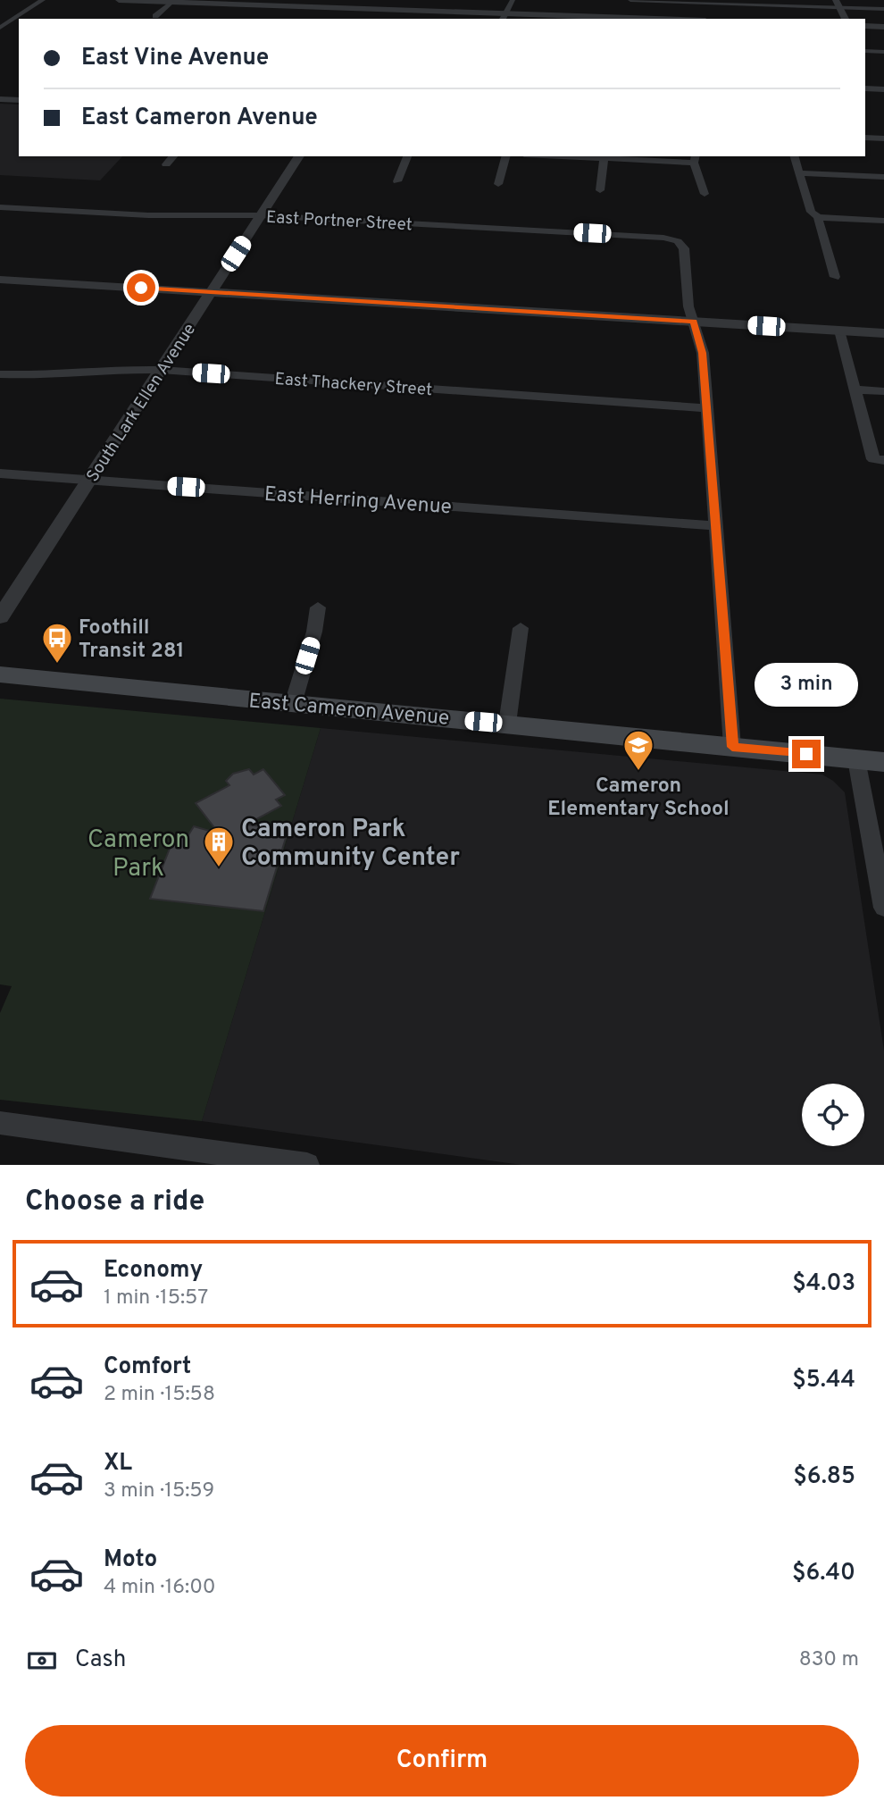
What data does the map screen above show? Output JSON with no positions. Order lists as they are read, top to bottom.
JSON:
{
  "streets": {
    "main road": ["East Cameron Avenue"],
    "street": [
      "East Portner Street",
      "East Thackery Street",
      "South Lark Ellen Avenue",
      "East Herring Avenue"
    ]
  },
  "crossings": [
    ["East Portner Street", "South Lark Ellen Avenue"],
    ["East Thackery Street", "South Lark Ellen Avenue"],
    ["South Lark Ellen Avenue", "East Herring Avenue"]
  ],
  "parks": ["Cameron Park"],
  "places": {
    "bus stop": ["Foothill Transit 281"],
    "school or university": ["Cameron Elementary School"],
    "building": ["Cameron Park Community Center"]
  },
  "page": {
    "banner": ["East Vine Avenue", "East Cameron Avenue"],
    "bubble": "3 min",
    "heading": "Choose a ride",
    "list": [
      {
        "name": "Economy",
        "note": "1 min · 15:57",
        "value": "$4.03"
      },
      {
        "name": "Comfort",
        "note": "2 min · 15:58",
        "value": "$5.44"
      },
      {
        "name": "XL",
        "note": "3 min · 15:59",
        "value": "$6.85"
      },
      {
        "name": "Moto",
        "note": "4 min · 16:00",
        "value": "$6.40"
      }
    ],
    "pay": ["Cash", "830 m"],
    "buttons": "Confirm"
  }
}
